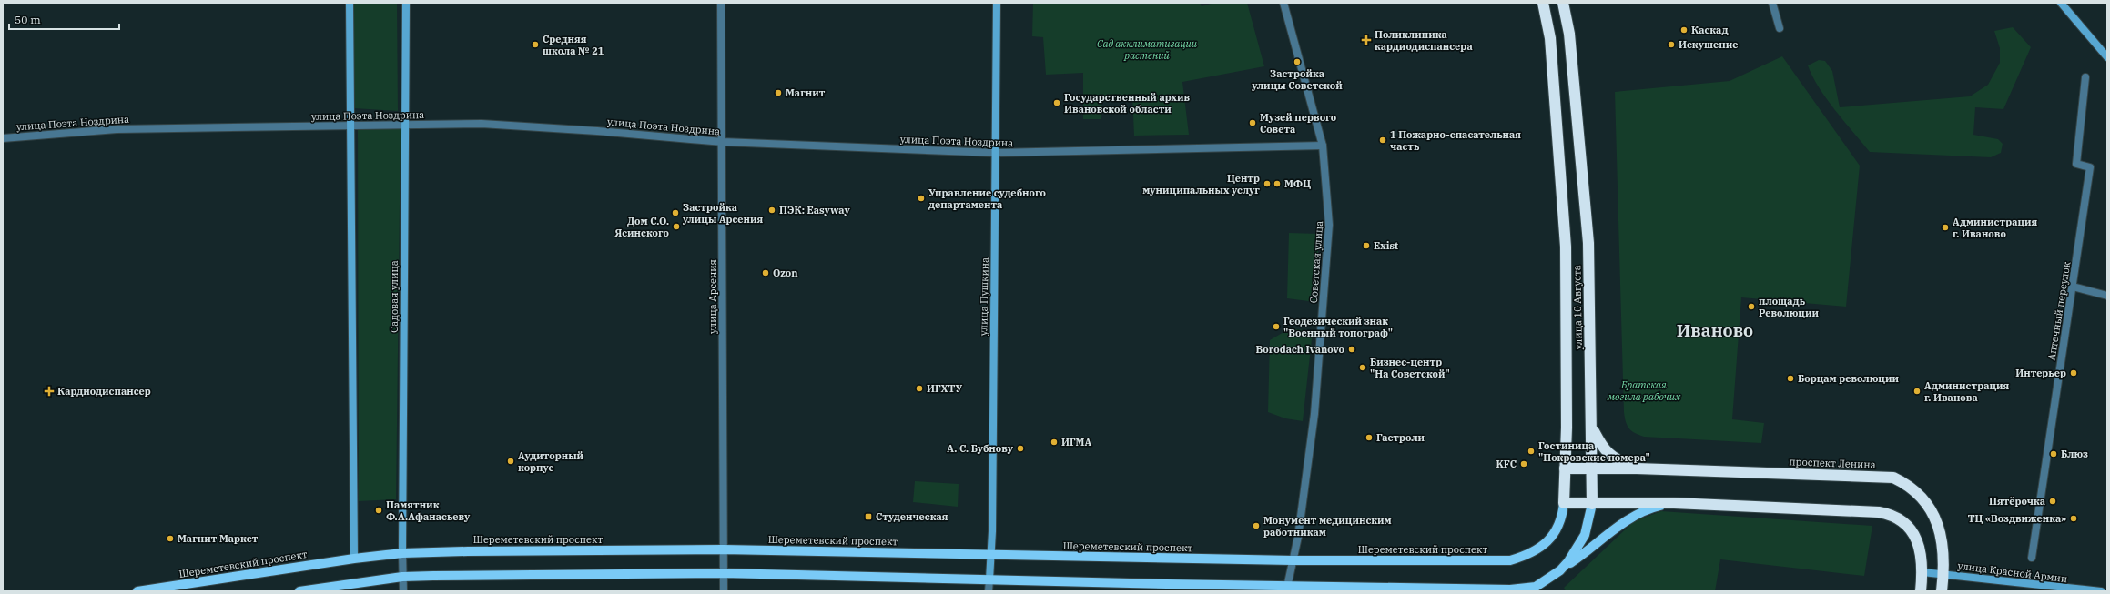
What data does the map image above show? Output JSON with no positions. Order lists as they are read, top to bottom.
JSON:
{
  "streets": {
    "highway": ["улица 10 Августа", "проспект Ленина"],
    "main road": ["Шереметевский проспект"],
    "street": [
      "улица Поэта Ноздрина",
      "Советская улица",
      "Садовая улица",
      "улица Арсения",
      "улица Пушкина",
      "Аптечный переулок",
      "улица Красной Армии"
    ]
  },
  "crossings": [
    ["улица Поэта Ноздрина", "Советская улица"],
    ["улица Поэта Ноздрина", "Садовая улица"],
    ["улица Поэта Ноздрина", "улица Арсения"],
    ["улица Поэта Ноздрина", "улица Пушкина"],
    ["Советская улица", "Шереметевский проспект"],
    ["Садовая улица", "Шереметевский проспект"],
    ["улица Арсения", "Шереметевский проспект"],
    ["улица Пушкина", "Шереметевский проспект"],
    ["улица 10 Августа", "проспект Ленина"],
    ["улица 10 Августа", "Шереметевский проспект"],
    ["проспект Ленина", "улица Красной Армии"]
  ],
  "districts": ["Иваново"],
  "parks": ["Сад акклиматизации растений", "Братская могила рабочих"],
  "places": {
    "other": [
      "Каскад",
      "Средняя школа № 21",
      "Искушение",
      "Застройка улицы Советской",
      "Магнит",
      "Государственный архив Ивановской области",
      "Музей первого Совета",
      "1 Пожарно-спасательная часть",
      "Центр муниципальных услуг",
      "МФЦ",
      "Управление судебного департамента",
      "ПЭК: Easyway",
      "Застройка улицы Арсения",
      "Дом С.О. Ясинского",
      "Администрация г. Иваново",
      "Exist",
      "Ozon",
      "площадь Революции",
      "Геодезический знак \"Военный топограф\"",
      "Borodach Ivanovo",
      "Бизнес-центр \"На Советской\"",
      "Интерьер",
      "Борцам революции",
      "ИГХТУ",
      "Администрация г. Иванова",
      "Гастроли",
      "ИГМА",
      "А. С. Бубнову",
      "Гостиница \"Покровские номера\"",
      "Блюз",
      "Аудиторный корпус",
      "KFC",
      "Пятёрочка",
      "Памятник Ф.А.Афанасьеву",
      "ТЦ «Воздвиженка»",
      "Монумент медицинским работникам",
      "Магнит Маркет"
    ],
    "health": ["Поликлиника кардиодиспансера", "Кардиодиспансер"],
    "transit": ["Студенческая"]
  },
  "scale_bar": "50 m"
}
